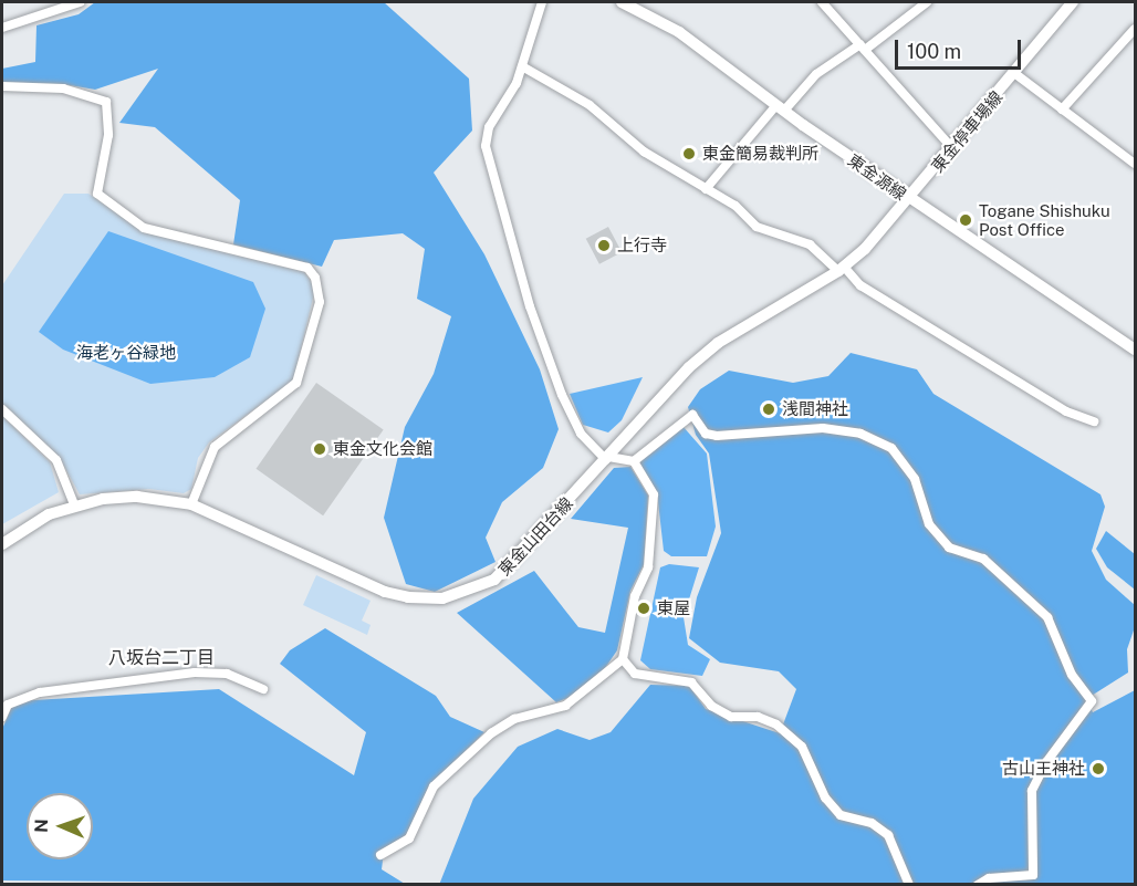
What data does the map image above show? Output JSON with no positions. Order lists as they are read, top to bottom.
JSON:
{
  "streets": {
    "main road": ["東金停車場線", "東金源線", "東金山田台線"]
  },
  "crossings": [
    ["東金停車場線", "東金源線"],
    ["東金停車場線", "東金山田台線"],
    ["東金源線", "東金山田台線"]
  ],
  "districts": ["八坂台二丁目"],
  "parks": ["海老ヶ谷緑地"],
  "places": [
    "東金簡易裁判所",
    "Togane Shishuku Post Office",
    "上行寺",
    "浅間神社",
    "東金文化会館",
    "東屋",
    "古山王神社"
  ],
  "scale_bar": "100 m",
  "north": "left"
}
